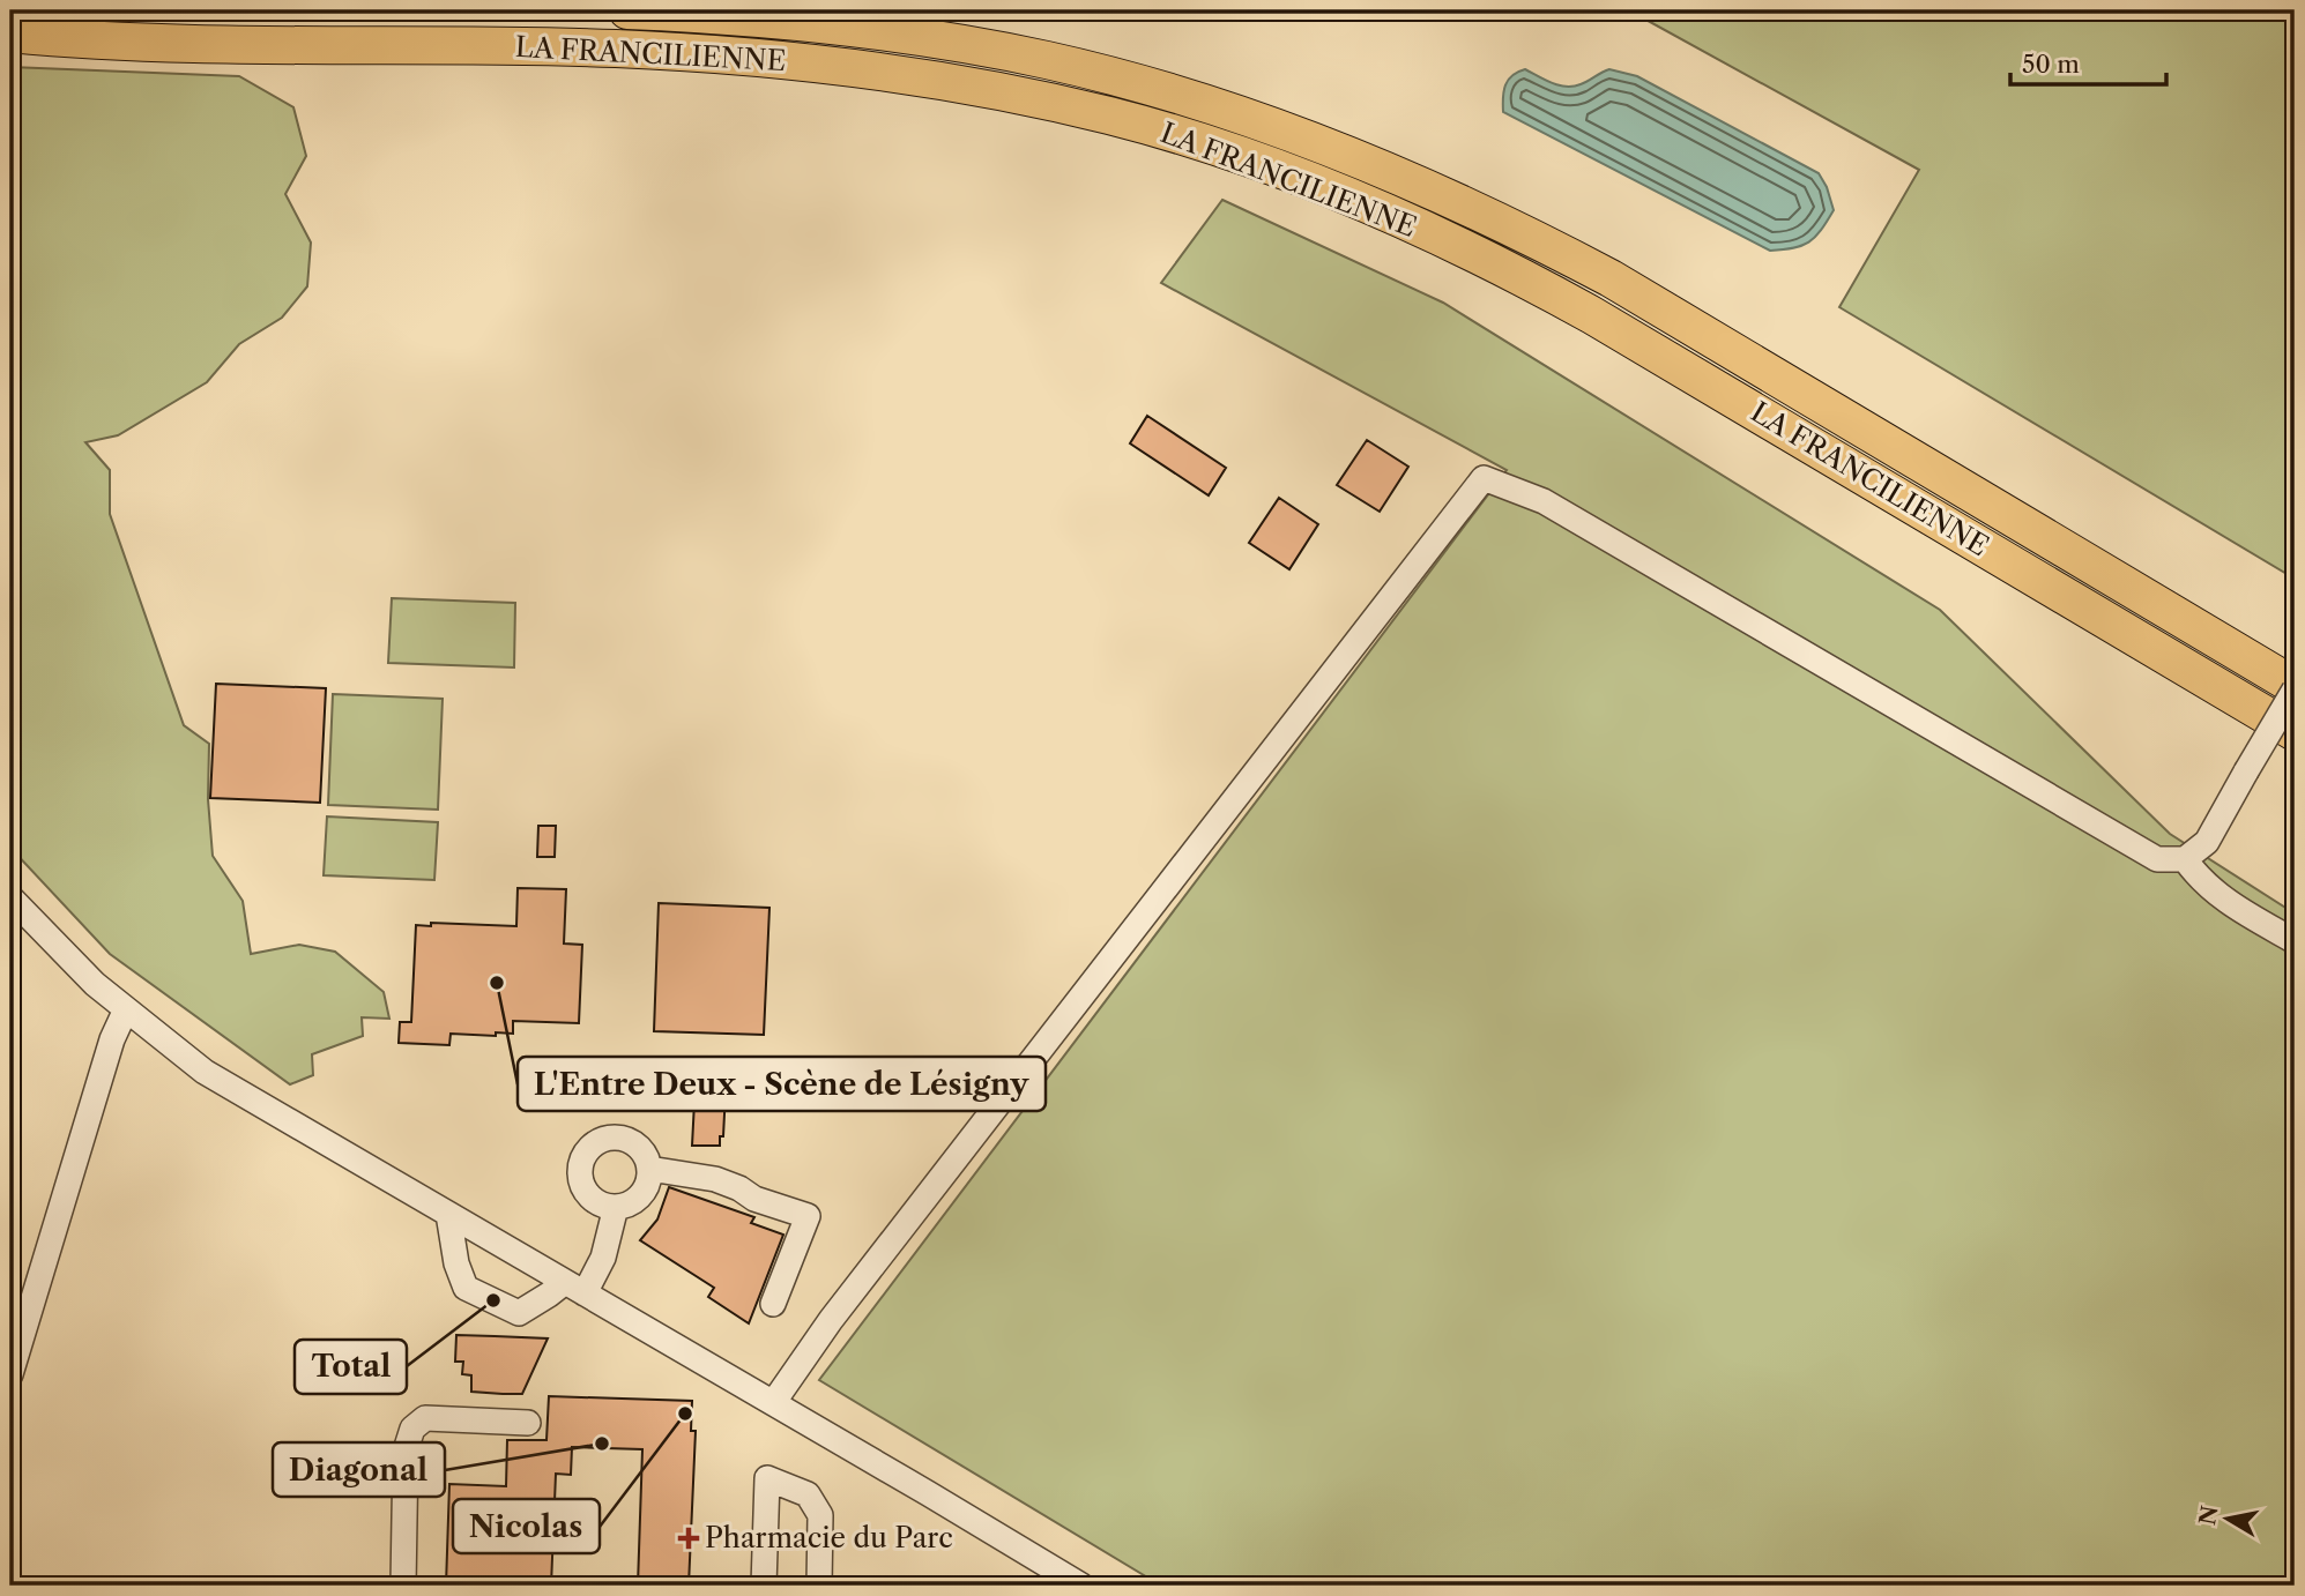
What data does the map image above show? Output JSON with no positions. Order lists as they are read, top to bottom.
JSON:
{
  "streets": {
    "highway": ["LA FRANCILIENNE"]
  },
  "places": {
    "other": [
      "L'Entre Deux - Scène de Lésigny",
      "Total",
      "Nicolas",
      "Diagonal"
    ],
    "health": ["Pharmacie du Parc"]
  },
  "scale_bar": "50 m",
  "north": "left"
}
